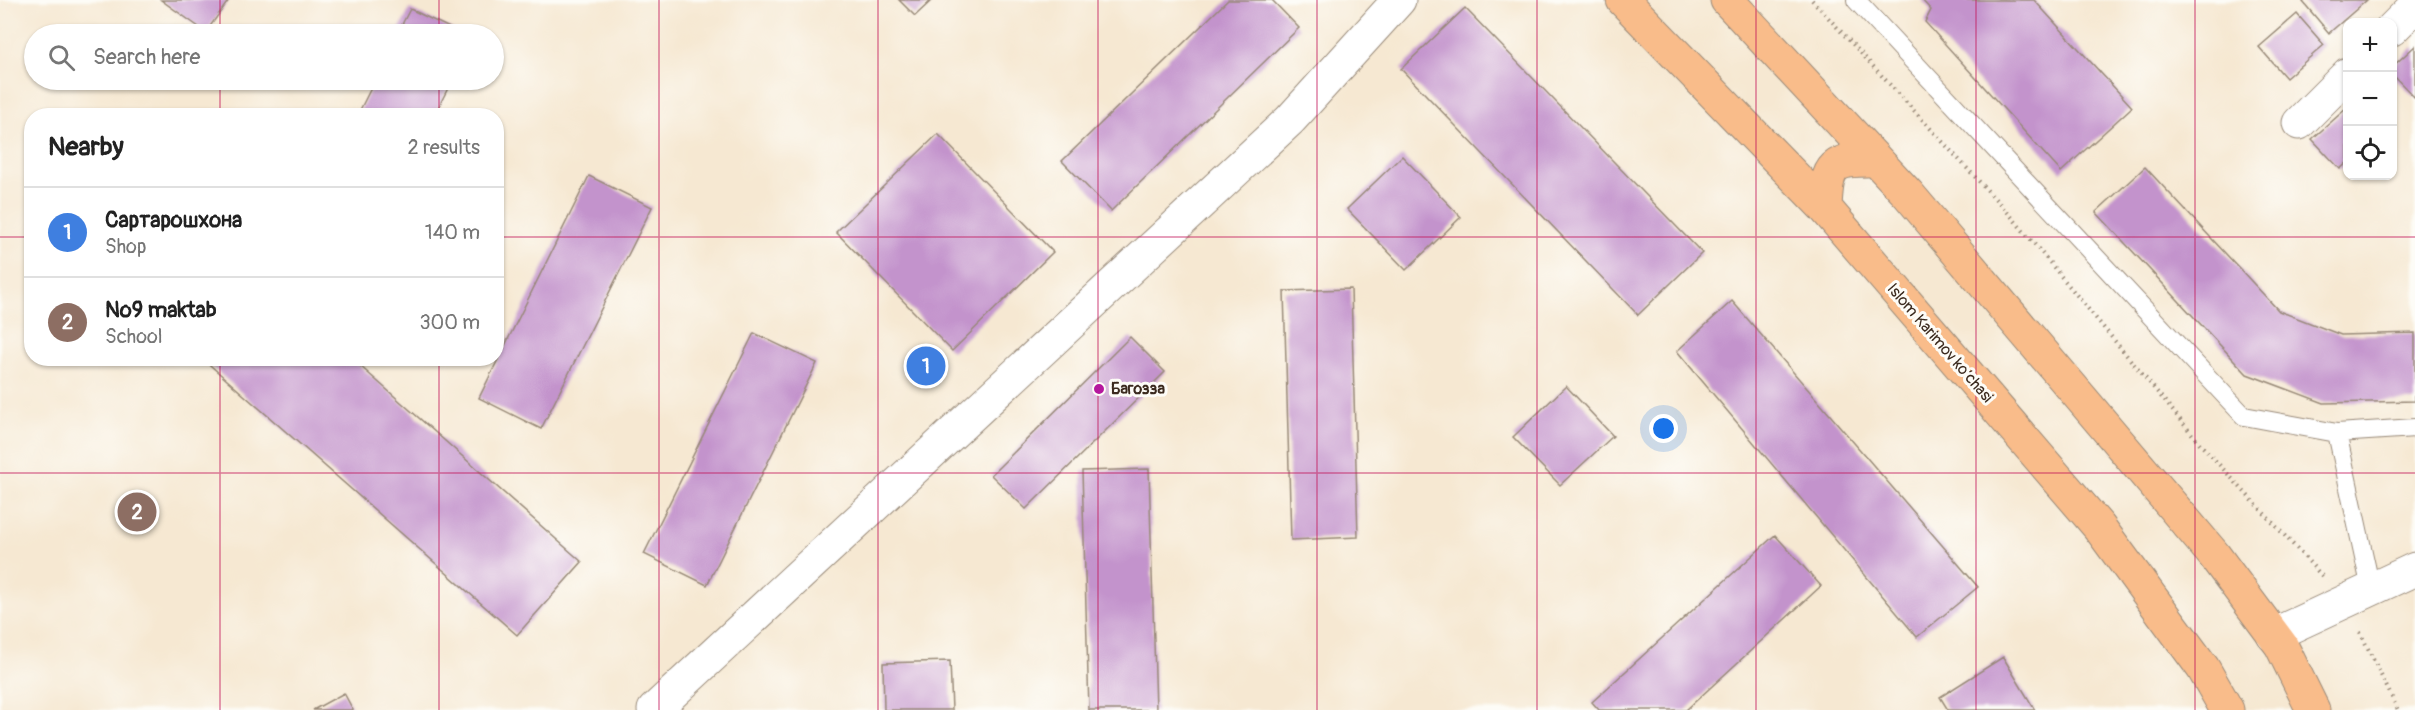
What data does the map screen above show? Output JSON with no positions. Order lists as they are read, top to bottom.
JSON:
{
  "streets": {
    "main road": ["Islom Karimov ko‘chasi"]
  },
  "places": ["Багозза"],
  "page": {
    "map_buttons": ["+", "−"],
    "search": "Search here",
    "heading": ["Nearby", "2 results"],
    "list": [
      {
        "mark": "1",
        "name": "Сартарошхона",
        "note": "Shop",
        "value": "140 m"
      },
      {
        "mark": "2",
        "name": "№9 maktab",
        "note": "School",
        "value": "300 m"
      }
    ],
    "pins": ["1", "2"]
  }
}
